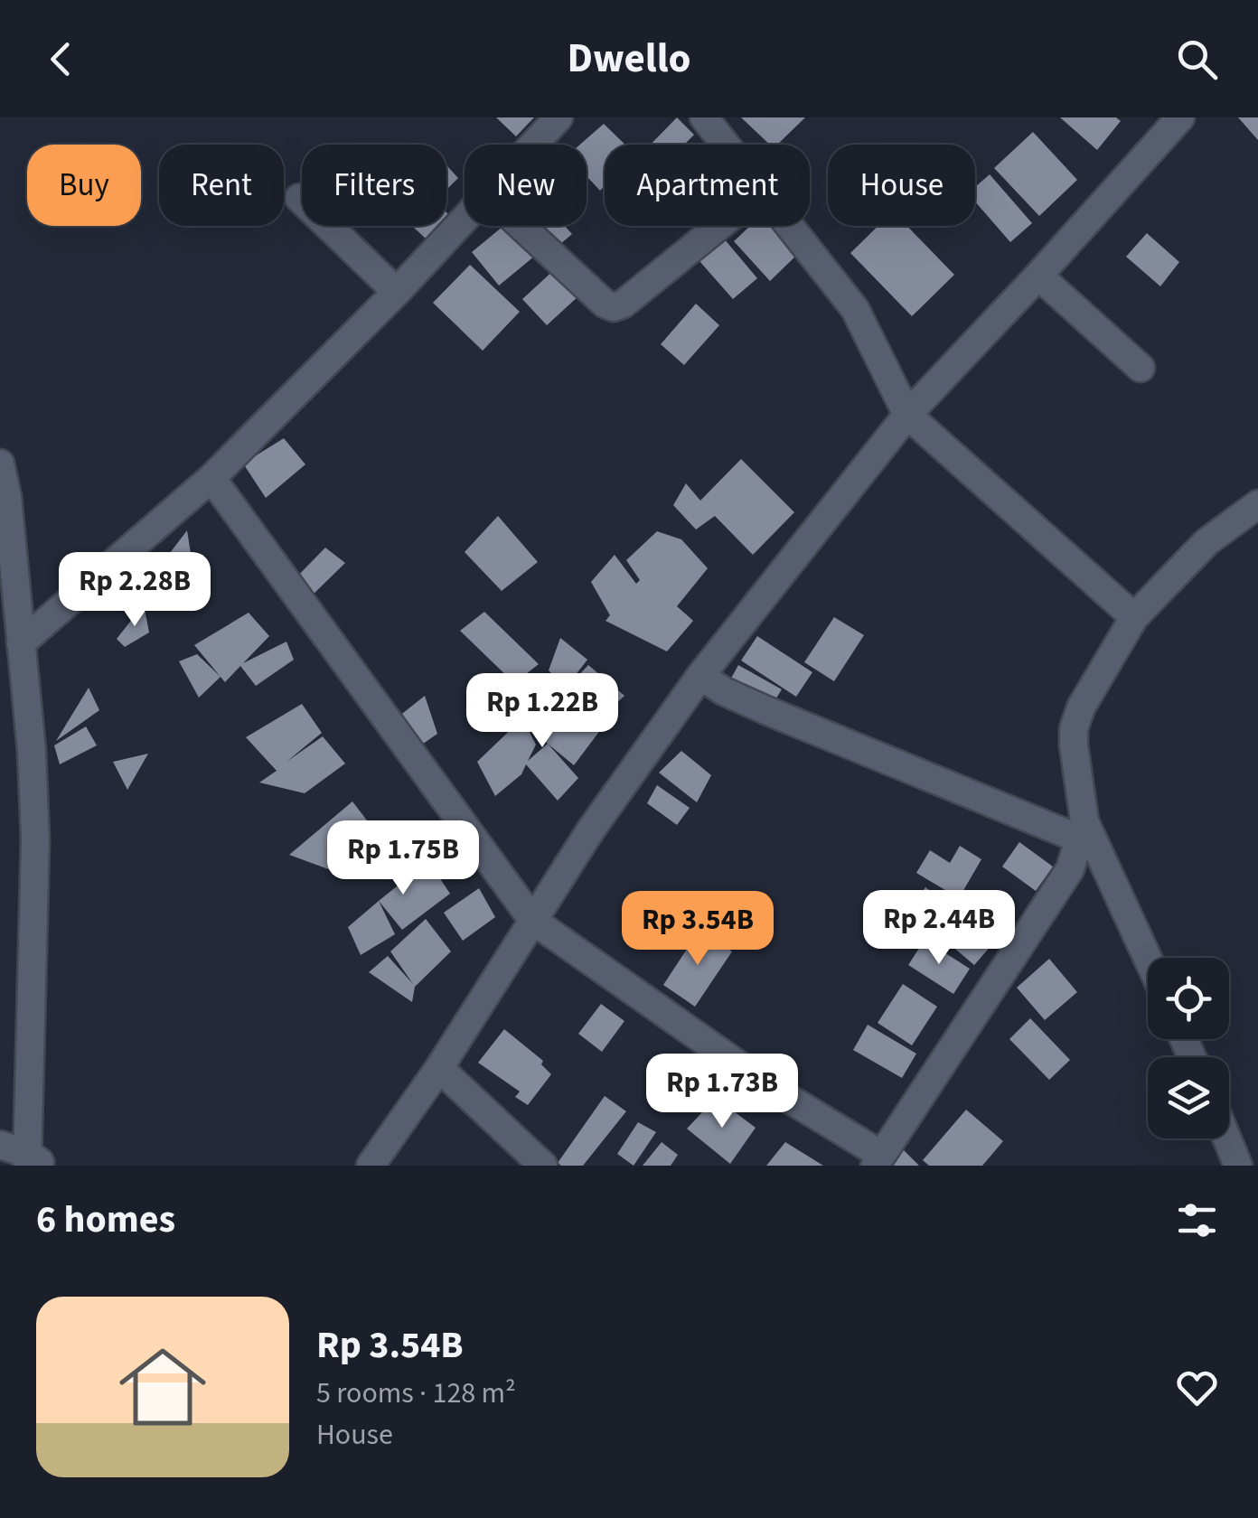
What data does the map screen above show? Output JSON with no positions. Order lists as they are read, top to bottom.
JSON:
{
  "page": {
    "header": "Dwello",
    "chip": [
      "Buy",
      "Rent",
      "Filters",
      "New",
      "Apartment",
      "House"
    ],
    "price": [
      "Rp 2.28B",
      "Rp 1.22B",
      "Rp 1.75B",
      "Rp 2.44B",
      "Rp 3.54B",
      "Rp 1.73B"
    ],
    "heading": "6 homes",
    "list": [
      {
        "name": "Rp 3.54B",
        "note": "5 rooms · 128 m² · House"
      }
    ]
  }
}
